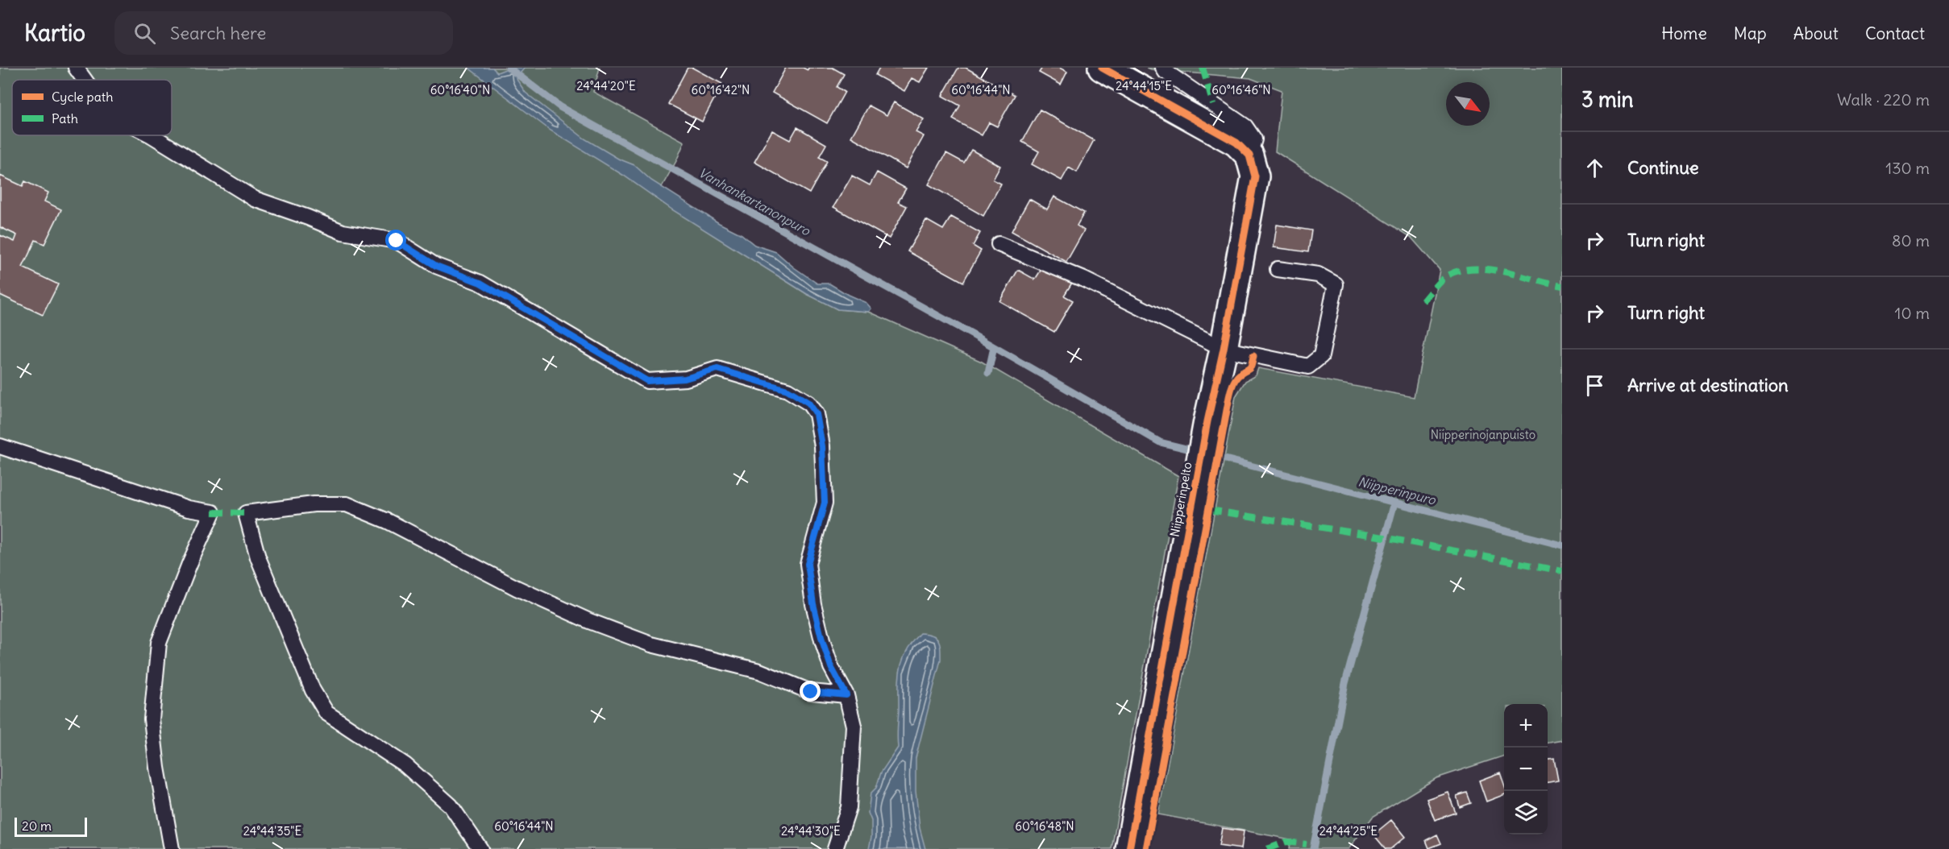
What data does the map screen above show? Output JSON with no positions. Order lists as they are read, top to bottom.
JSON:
{
  "streets": {
    "street": ["Niipperinpelto"]
  },
  "water": ["Vanhankartanonpuro", "Niipperinpuro"],
  "parks": ["Niipperinojanpuisto"],
  "legend": ["Cycle path", "Path"],
  "scale_bar": "20 m",
  "north": "bottom right",
  "page": {
    "header": "Kartio",
    "search": "Search here",
    "nav": [
      "Home",
      "Map",
      "About",
      "Contact"
    ],
    "heading": ["3 min", "Walk · 220 m"],
    "list": [
      ["Continue", "130 m"],
      ["Turn right", "80 m"],
      ["Turn right", "10 m"],
      "Arrive at destination"
    ],
    "map_buttons": ["+", "−"],
    "scale": "20 m"
  },
  "coordinates": [
    "24°44'20\"E",
    "24°44'15\"E",
    "60°16'40\"N",
    "60°16'42\"N",
    "60°16'44\"N",
    "60°16'46\"N",
    "60°16'48\"N",
    "24°44'35\"E",
    "24°44'30\"E",
    "24°44'25\"E"
  ]
}
